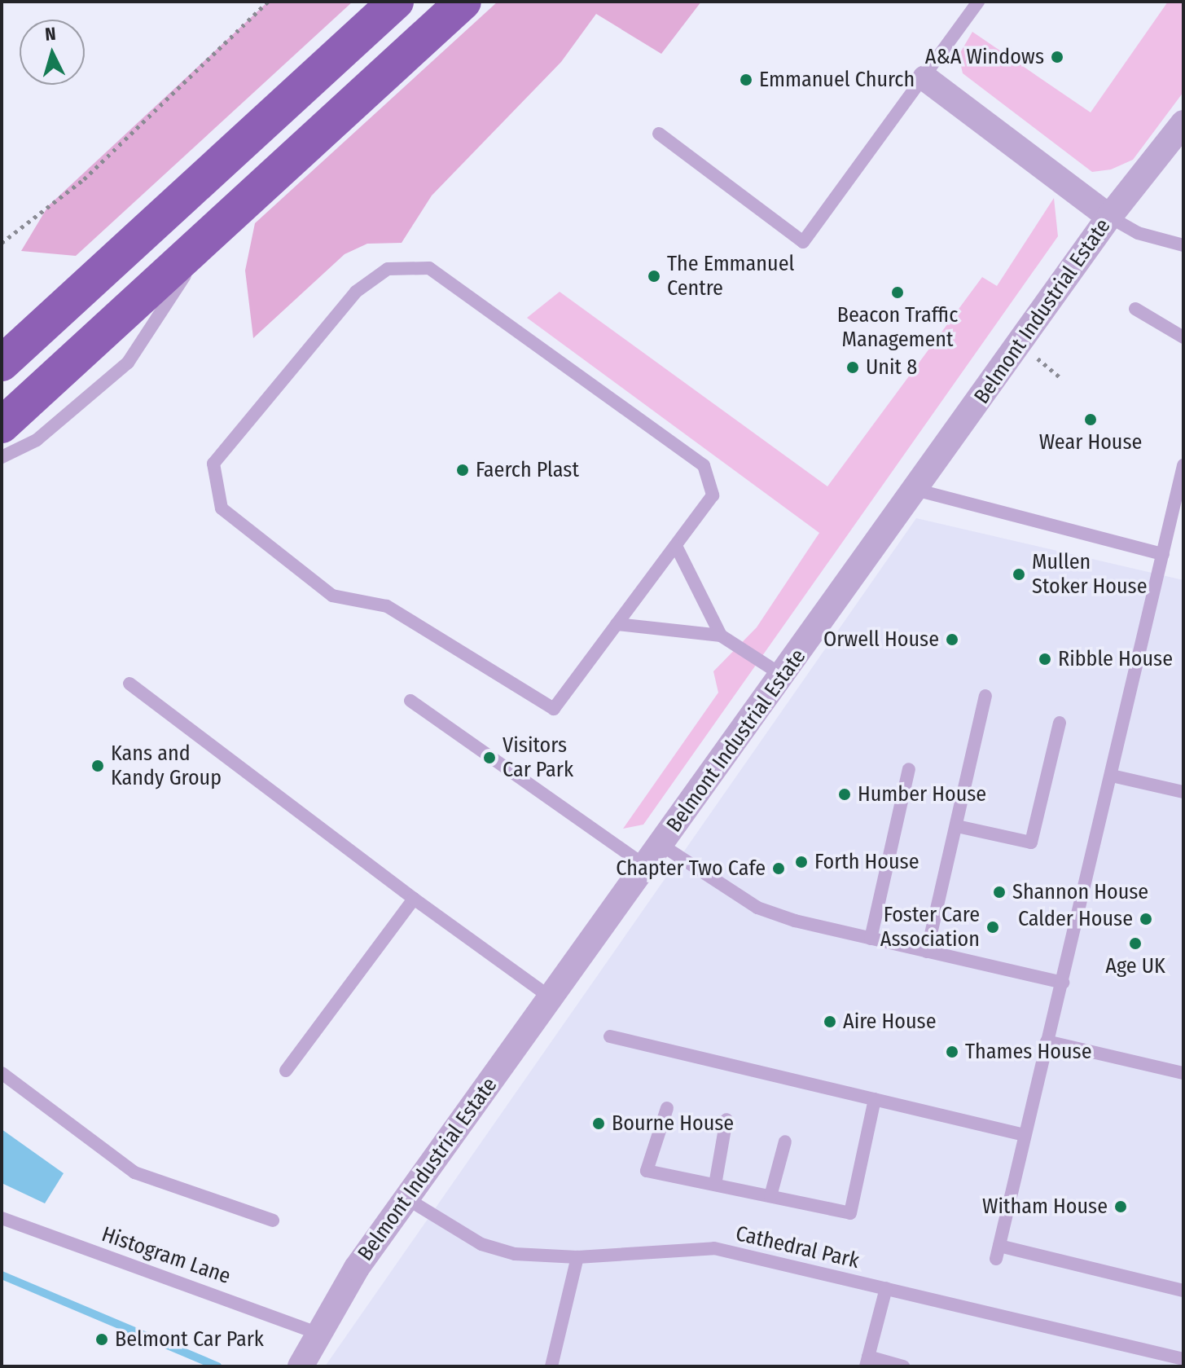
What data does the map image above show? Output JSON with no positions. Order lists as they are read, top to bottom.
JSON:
{
  "streets": {
    "street": ["Belmont Industrial Estate"],
    "lane": ["Cathedral Park", "Histogram Lane"]
  },
  "crossings": [
    ["Belmont Industrial Estate", "Cathedral Park"],
    ["Belmont Industrial Estate", "Histogram Lane"]
  ],
  "places": [
    "A&A Windows",
    "Emmanuel Church",
    "The Emmanuel Centre",
    "Beacon Traffic Management",
    "Unit 8",
    "Wear House",
    "Faerch Plast",
    "Mullen Stoker House",
    "Orwell House",
    "Ribble House",
    "Visitors Car Park",
    "Kans and Kandy Group",
    "Humber House",
    "Forth House",
    "Chapter Two Cafe",
    "Shannon House",
    "Calder House",
    "Foster Care Association",
    "Age UK",
    "Aire House",
    "Thames House",
    "Bourne House",
    "Witham House",
    "Belmont Car Park"
  ],
  "north": "top"
}
